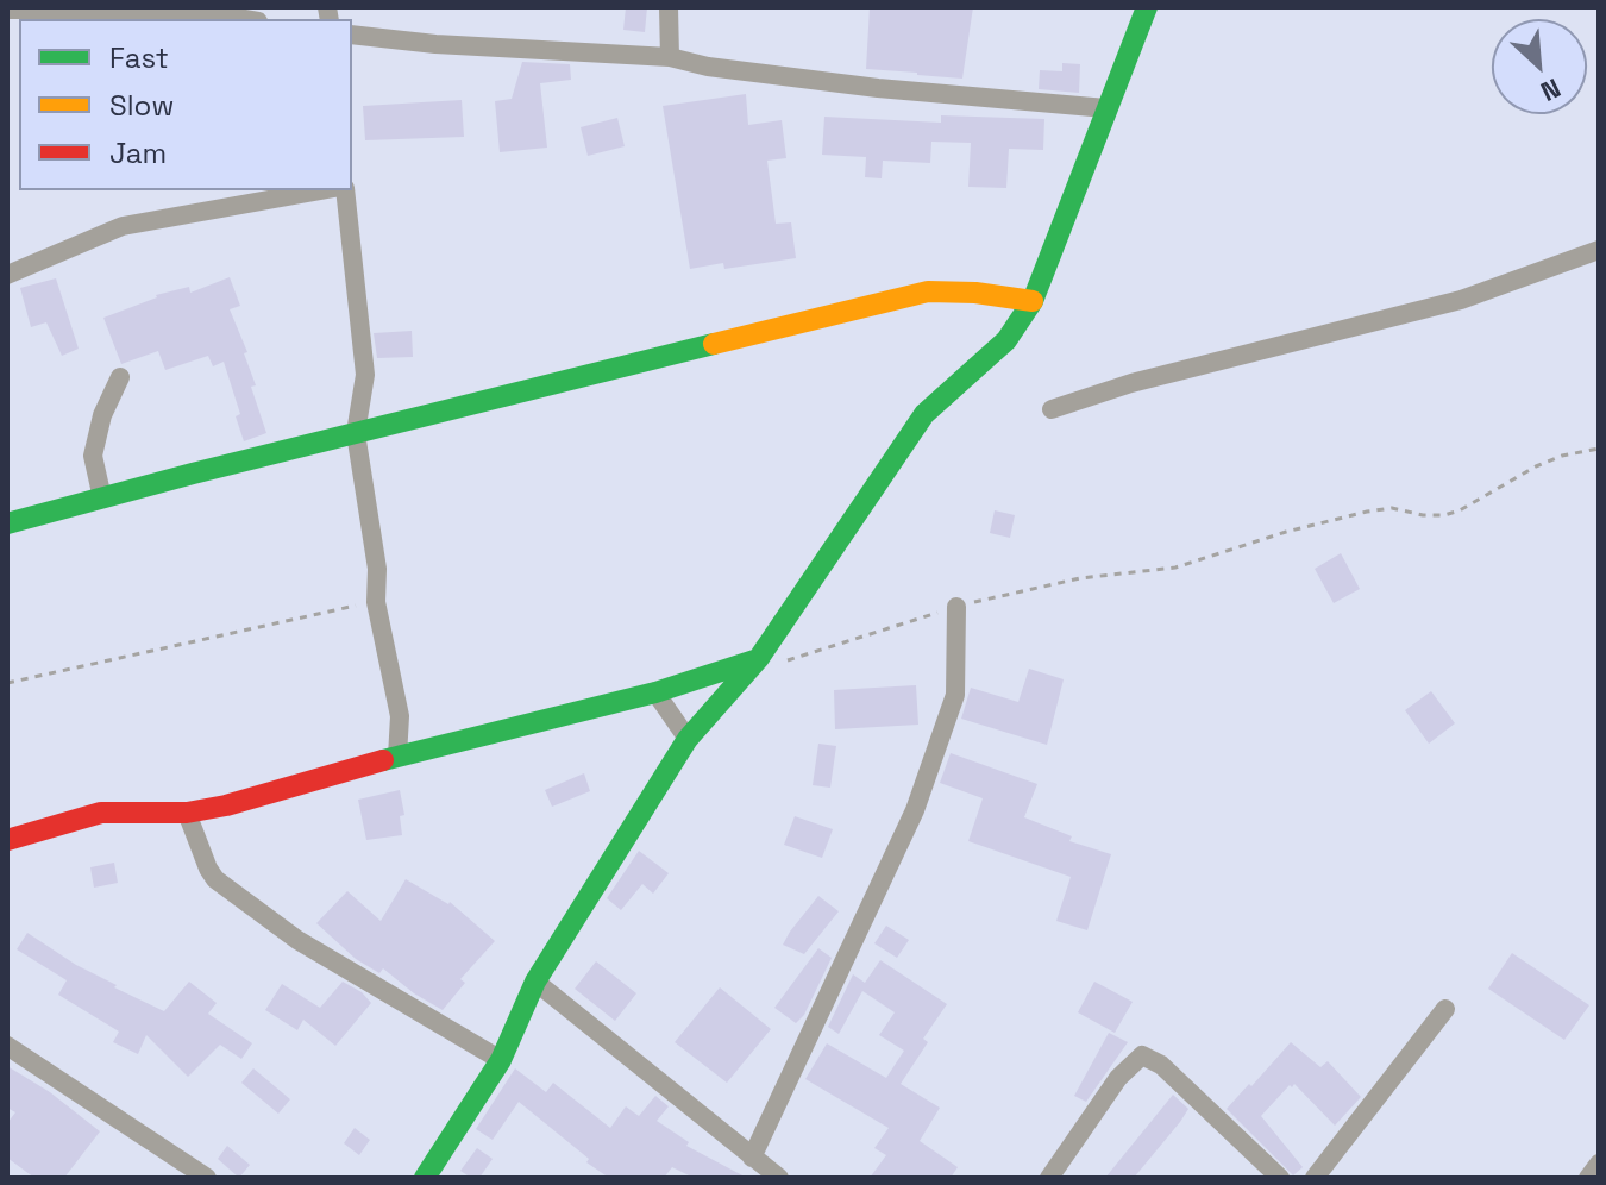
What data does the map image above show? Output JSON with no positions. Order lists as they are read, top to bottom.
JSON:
{
  "legend": ["Fast", "Slow", "Jam"],
  "north": "bottom right"
}
